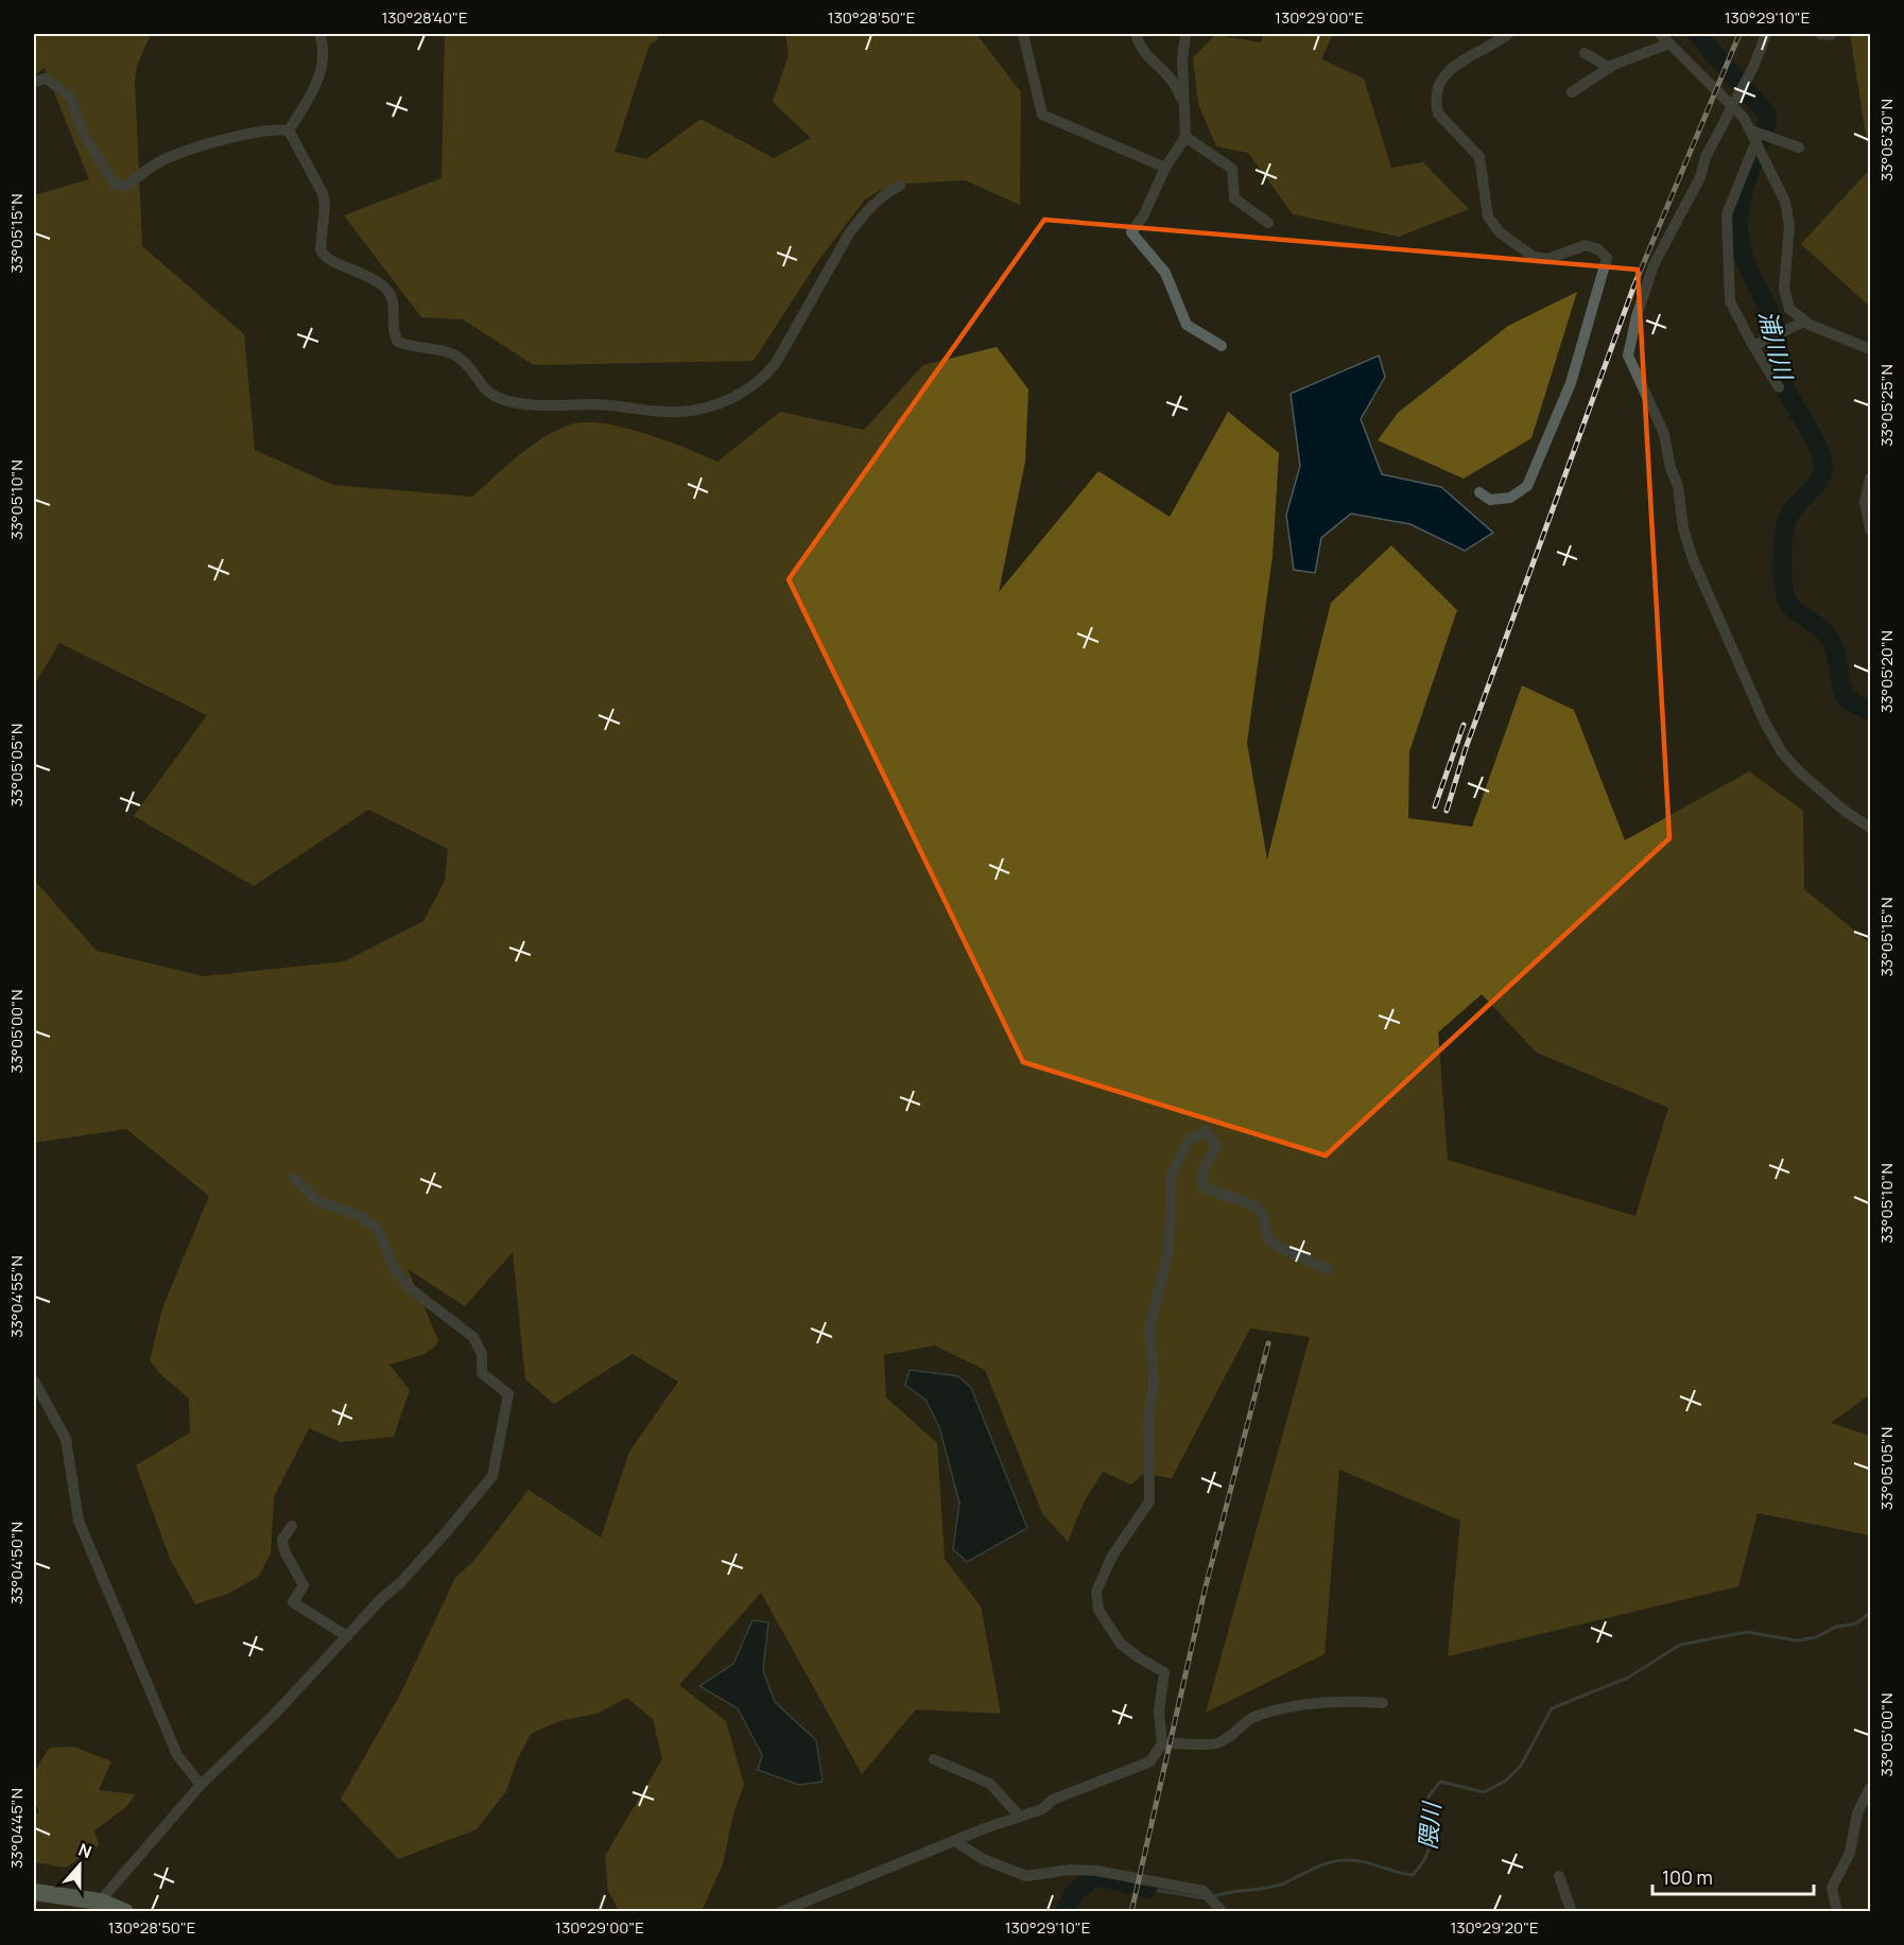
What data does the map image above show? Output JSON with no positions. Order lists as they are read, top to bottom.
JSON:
{
  "water": ["浦川川", "隈川"],
  "scale_bar": "100 m",
  "north": "top",
  "coordinates": [
    "130°28'40\"E",
    "130°28'50\"E",
    "130°29'00\"E",
    "130°29'10\"E",
    "33°05'30\"N",
    "33°05'15\"N",
    "33°05'25\"N",
    "33°05'10\"N",
    "33°05'20\"N",
    "33°05'05\"N",
    "33°05'00\"N",
    "33°04'55\"N",
    "33°04'50\"N",
    "33°04'45\"N",
    "130°29'20\"E"
  ]
}
